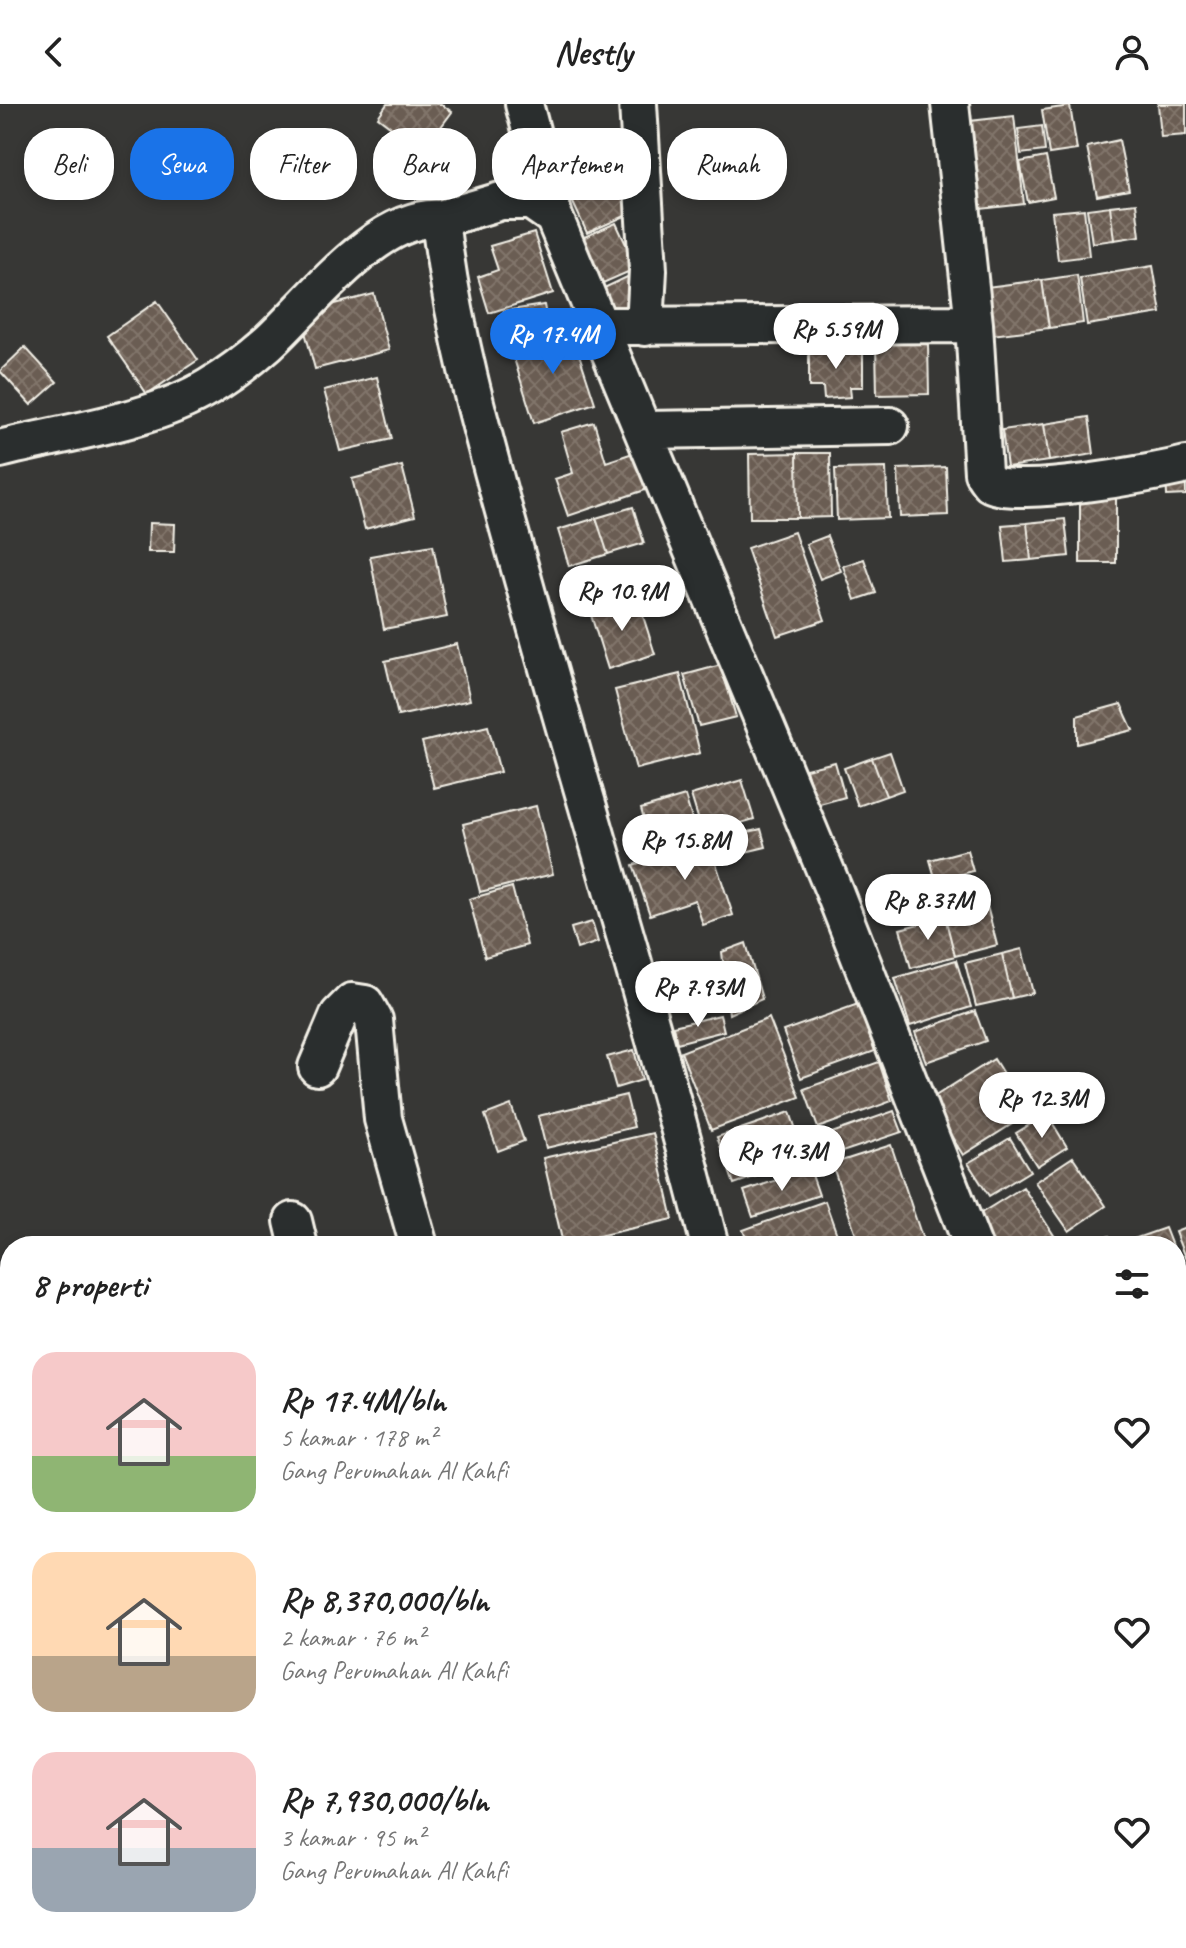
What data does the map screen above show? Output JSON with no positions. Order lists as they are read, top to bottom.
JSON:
{
  "page": {
    "header": "Nestly",
    "chip": [
      "Beli",
      "Sewa",
      "Filter",
      "Baru",
      "Apartemen",
      "Rumah"
    ],
    "price": [
      "Rp 5.59M",
      "Rp 17.4M",
      "Rp 10.9M",
      "Rp 15.8M",
      "Rp 8.37M",
      "Rp 7.93M",
      "Rp 12.3M",
      "Rp 14.3M"
    ],
    "heading": "8 properti",
    "list": [
      {
        "name": "Rp 17.4M/bln",
        "note": "5 kamar · 178 m² · Gang Perumahan Al Kahfi"
      },
      {
        "name": "Rp 8,370,000/bln",
        "note": "2 kamar · 76 m² · Gang Perumahan Al Kahfi"
      },
      {
        "name": "Rp 7,930,000/bln",
        "note": "3 kamar · 95 m² · Gang Perumahan Al Kahfi"
      }
    ]
  }
}
